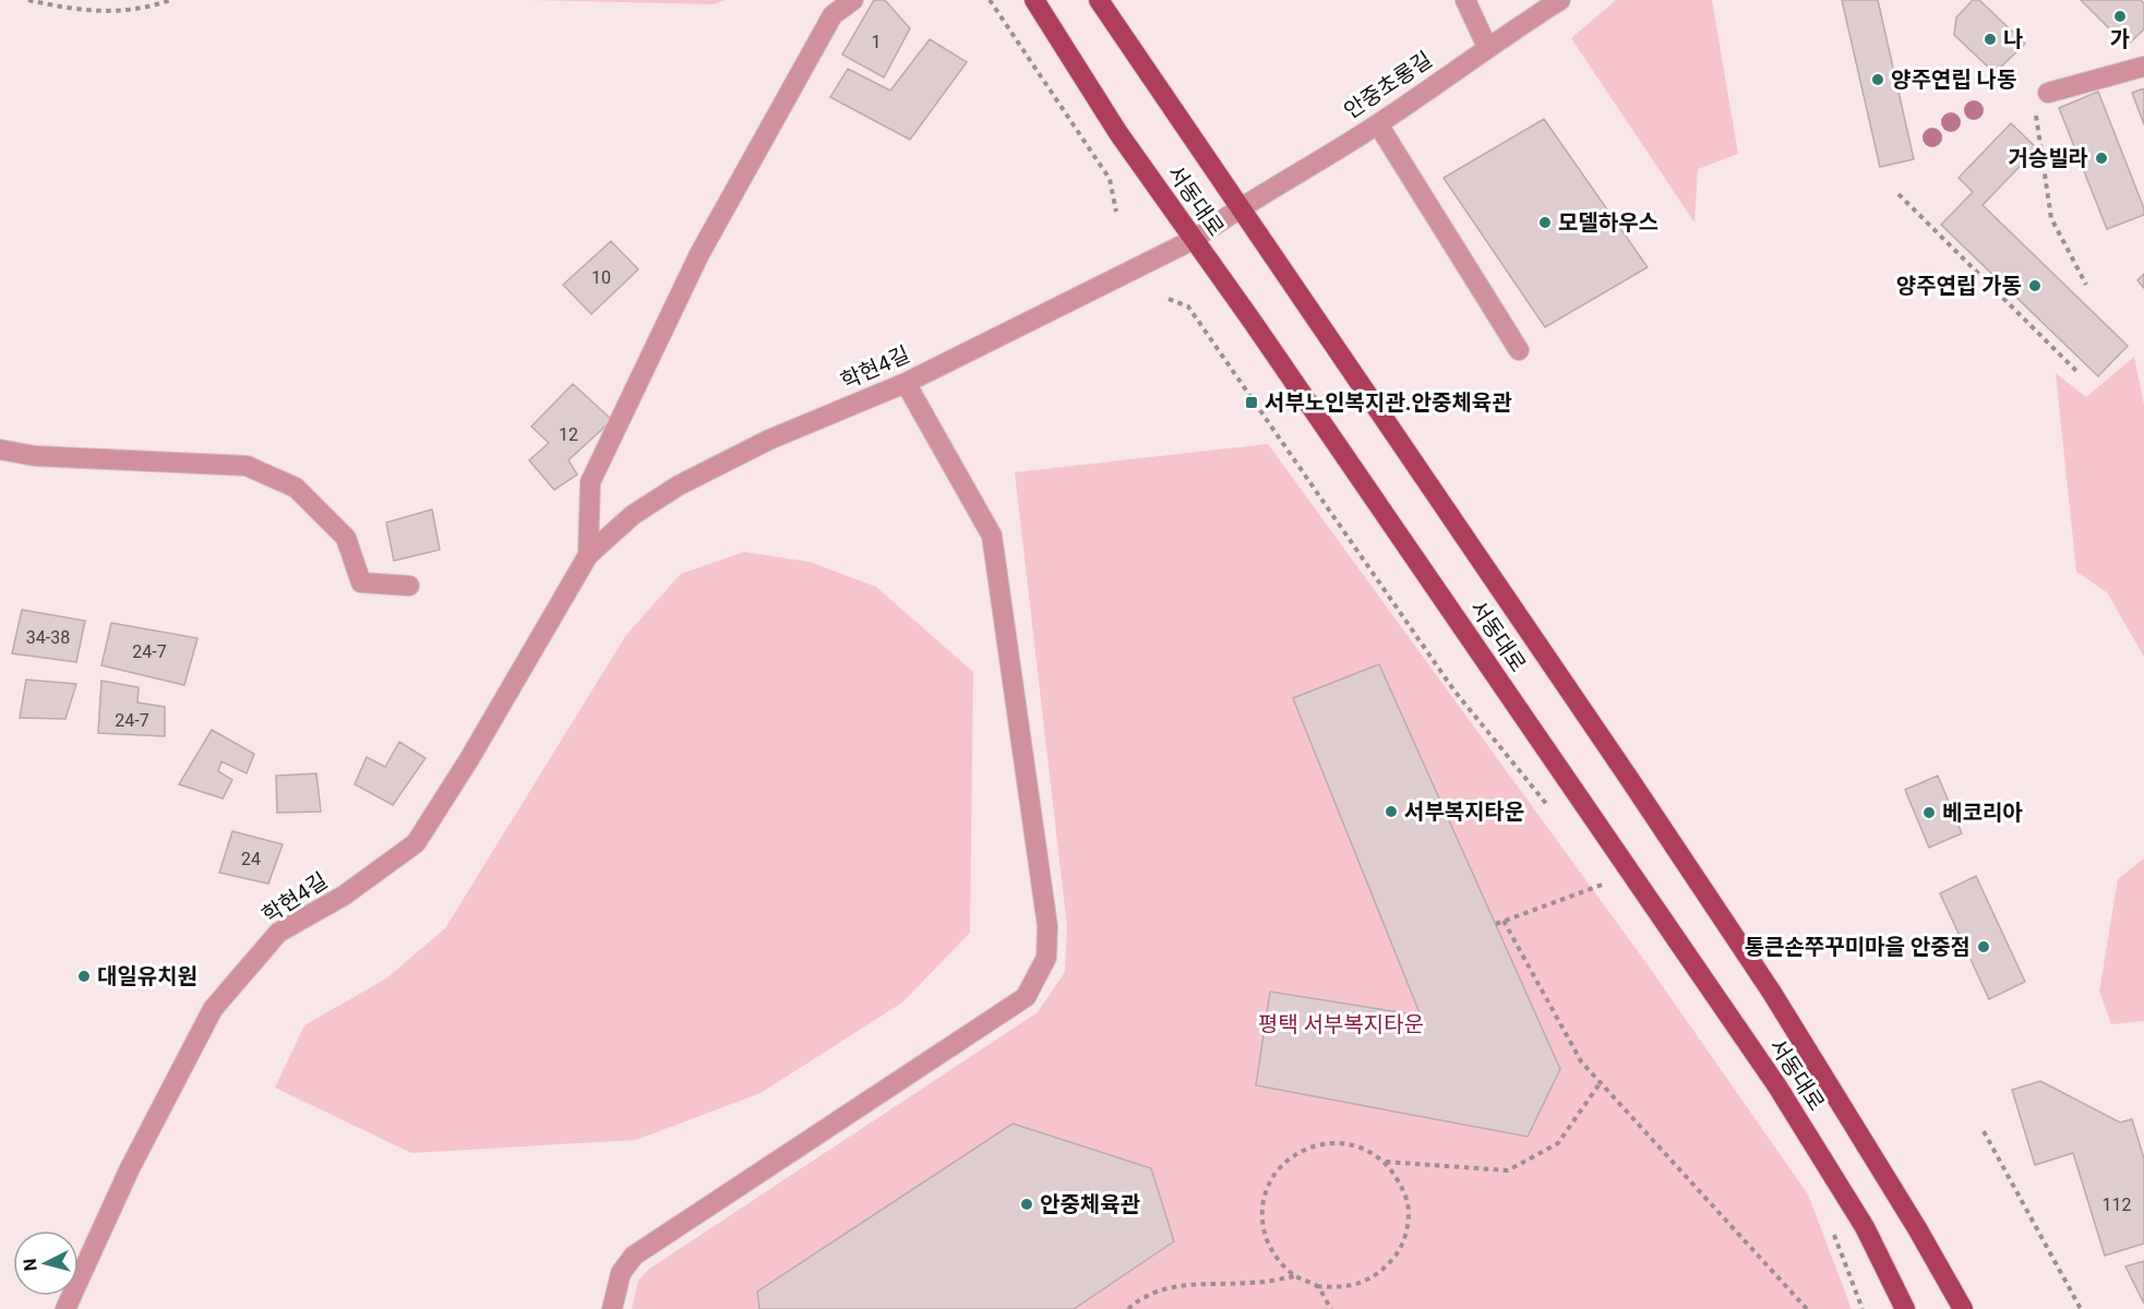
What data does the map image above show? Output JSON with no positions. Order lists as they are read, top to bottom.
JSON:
{
  "streets": {
    "main road": ["서동대로"],
    "street": ["안중초롱길", "학현4길"]
  },
  "crossings": [
    ["안중초롱길", "서동대로"],
    ["안중초롱길", "학현4길"],
    ["서동대로", "학현4길"]
  ],
  "parks": ["평택 서부복지타운"],
  "places": {
    "other": [
      "가",
      "나",
      "양주연립 나동",
      "거승빌라",
      "모델하우스",
      "양주연립 가동",
      "서부복지타운",
      "베코리아",
      "통큰손쭈꾸미마을 안중점",
      "대일유치원",
      "안중체육관"
    ],
    "transit": ["서부노인복지관.안중체육관"]
  },
  "house_numbers": [
    "1",
    "10",
    "12",
    "34-38",
    "24-7",
    "24-7",
    "24",
    "112"
  ],
  "north": "left"
}
